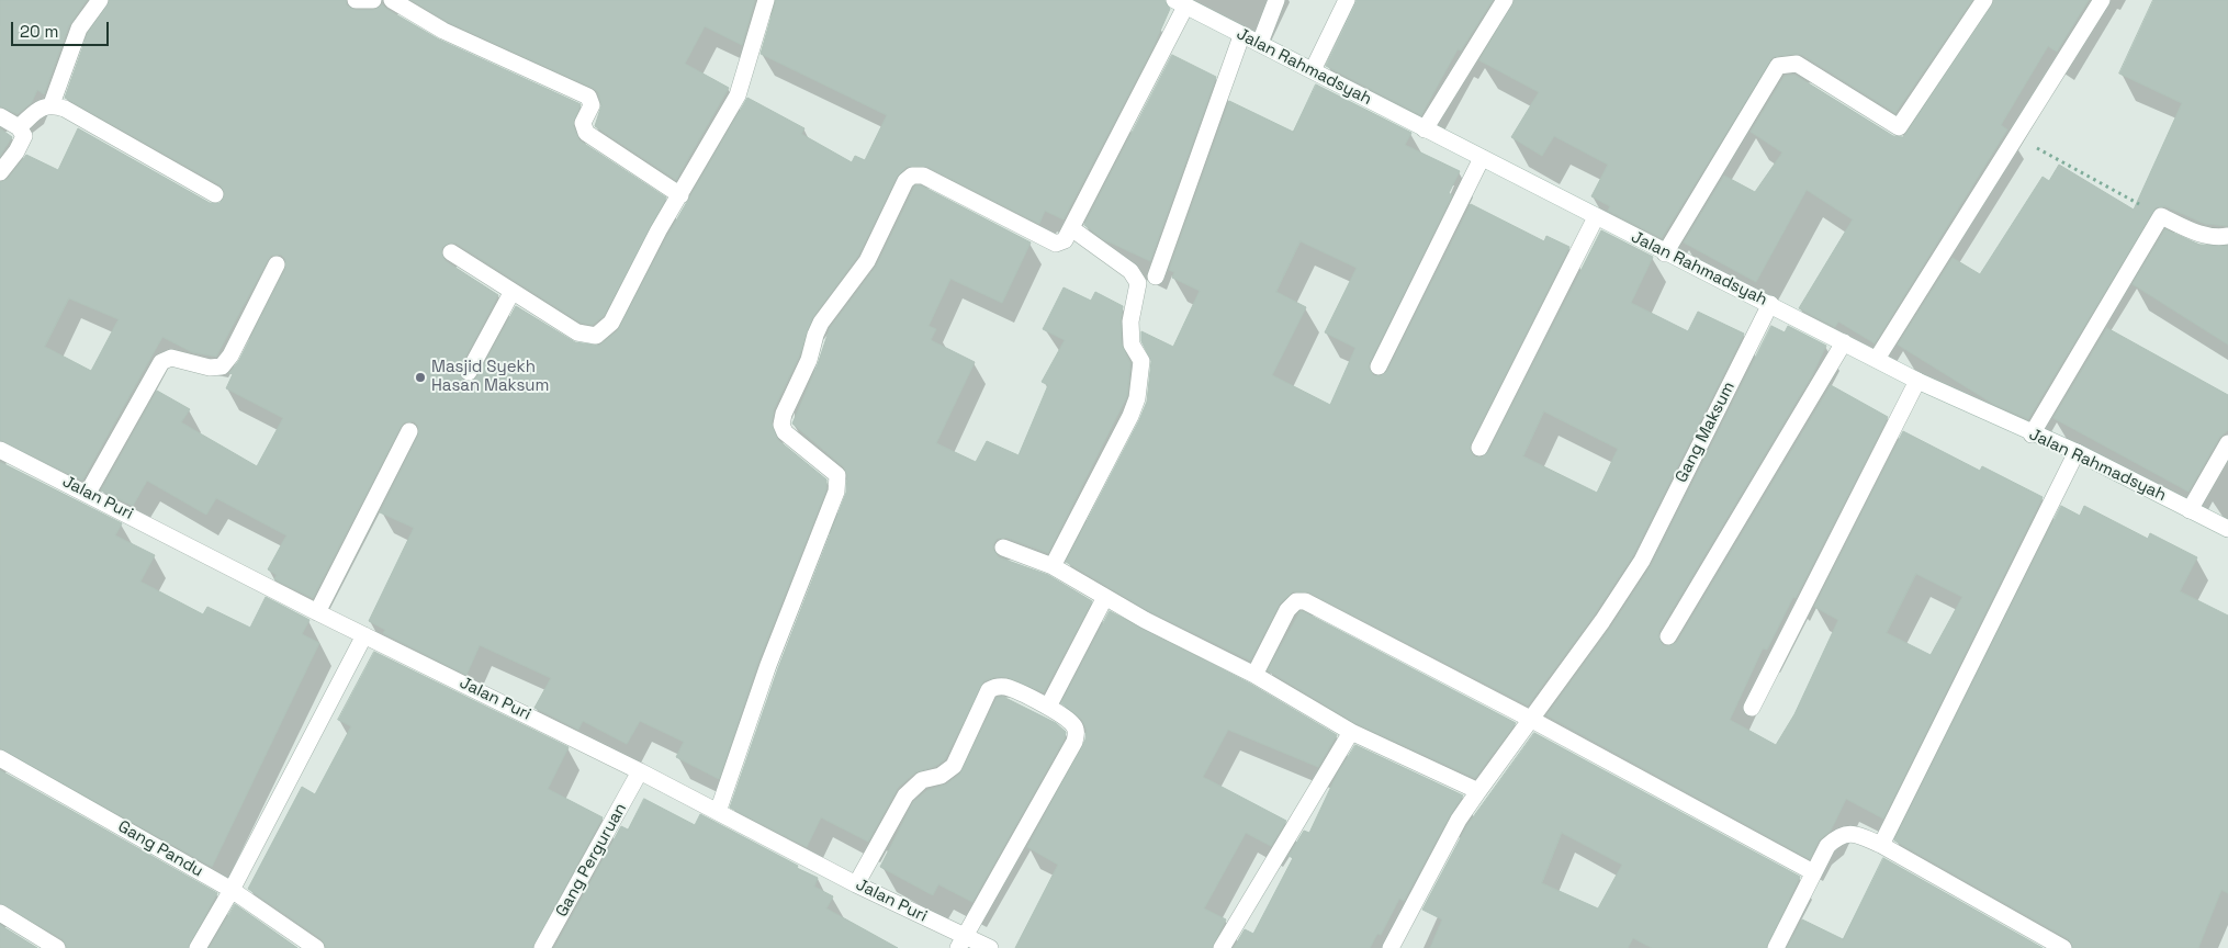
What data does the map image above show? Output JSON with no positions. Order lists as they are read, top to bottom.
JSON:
{
  "streets": {
    "street": [
      "Jalan Rahmadsyah",
      "Gang Maksum",
      "Jalan Puri",
      "Gang Pandu",
      "Gang Perguruan"
    ]
  },
  "crossings": [
    ["Jalan Rahmadsyah", "Gang Maksum"],
    ["Jalan Puri", "Gang Perguruan"]
  ],
  "places": ["Masjid Syekh Hasan Maksum"],
  "scale_bar": "20 m"
}
